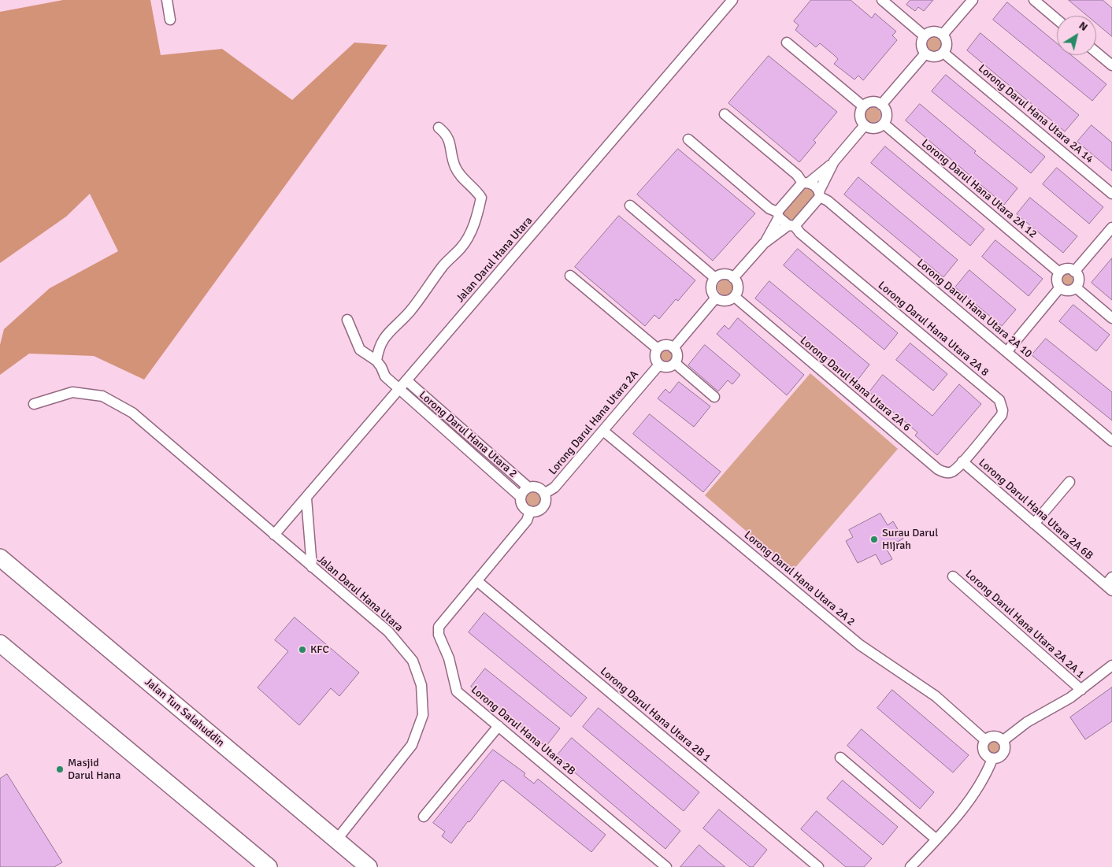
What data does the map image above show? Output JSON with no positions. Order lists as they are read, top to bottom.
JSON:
{
  "streets": {
    "highway": ["Jalan Tun Salahuddin"],
    "street": [
      "Lorong Darul Hana Utara 2A 14",
      "Lorong Darul Hana Utara 2A 12",
      "Jalan Darul Hana Utara",
      "Lorong Darul Hana Utara 2A 10",
      "Lorong Darul Hana Utara 2A 8",
      "Lorong Darul Hana Utara 2A 6",
      "Lorong Darul Hana Utara 2A",
      "Lorong Darul Hana Utara 2",
      "Lorong Darul Hana Utara 2A 6B",
      "Lorong Darul Hana Utara 2A 2",
      "Lorong Darul Hana Utara 2A 2A 1",
      "Lorong Darul Hana Utara 2B 1",
      "Lorong Darul Hana Utara 2B"
    ]
  },
  "crossings": [
    ["Jalan Darul Hana Utara", "Lorong Darul Hana Utara 2"],
    ["Jalan Darul Hana Utara", "Jalan Tun Salahuddin"],
    ["Lorong Darul Hana Utara 2A 8", "Lorong Darul Hana Utara 2A 6"],
    ["Lorong Darul Hana Utara 2A 8", "Lorong Darul Hana Utara 2A 6B"],
    ["Lorong Darul Hana Utara 2A 6", "Lorong Darul Hana Utara 2A 6B"],
    ["Lorong Darul Hana Utara 2A", "Lorong Darul Hana Utara 2"],
    ["Lorong Darul Hana Utara 2A", "Lorong Darul Hana Utara 2A 2"],
    ["Lorong Darul Hana Utara 2A", "Lorong Darul Hana Utara 2B"],
    ["Lorong Darul Hana Utara 2", "Lorong Darul Hana Utara 2B"],
    ["Lorong Darul Hana Utara 2B 1", "Lorong Darul Hana Utara 2B"]
  ],
  "places": ["Surau Darul Hijrah", "KFC", "Masjid Darul Hana"],
  "north": "top right"
}
